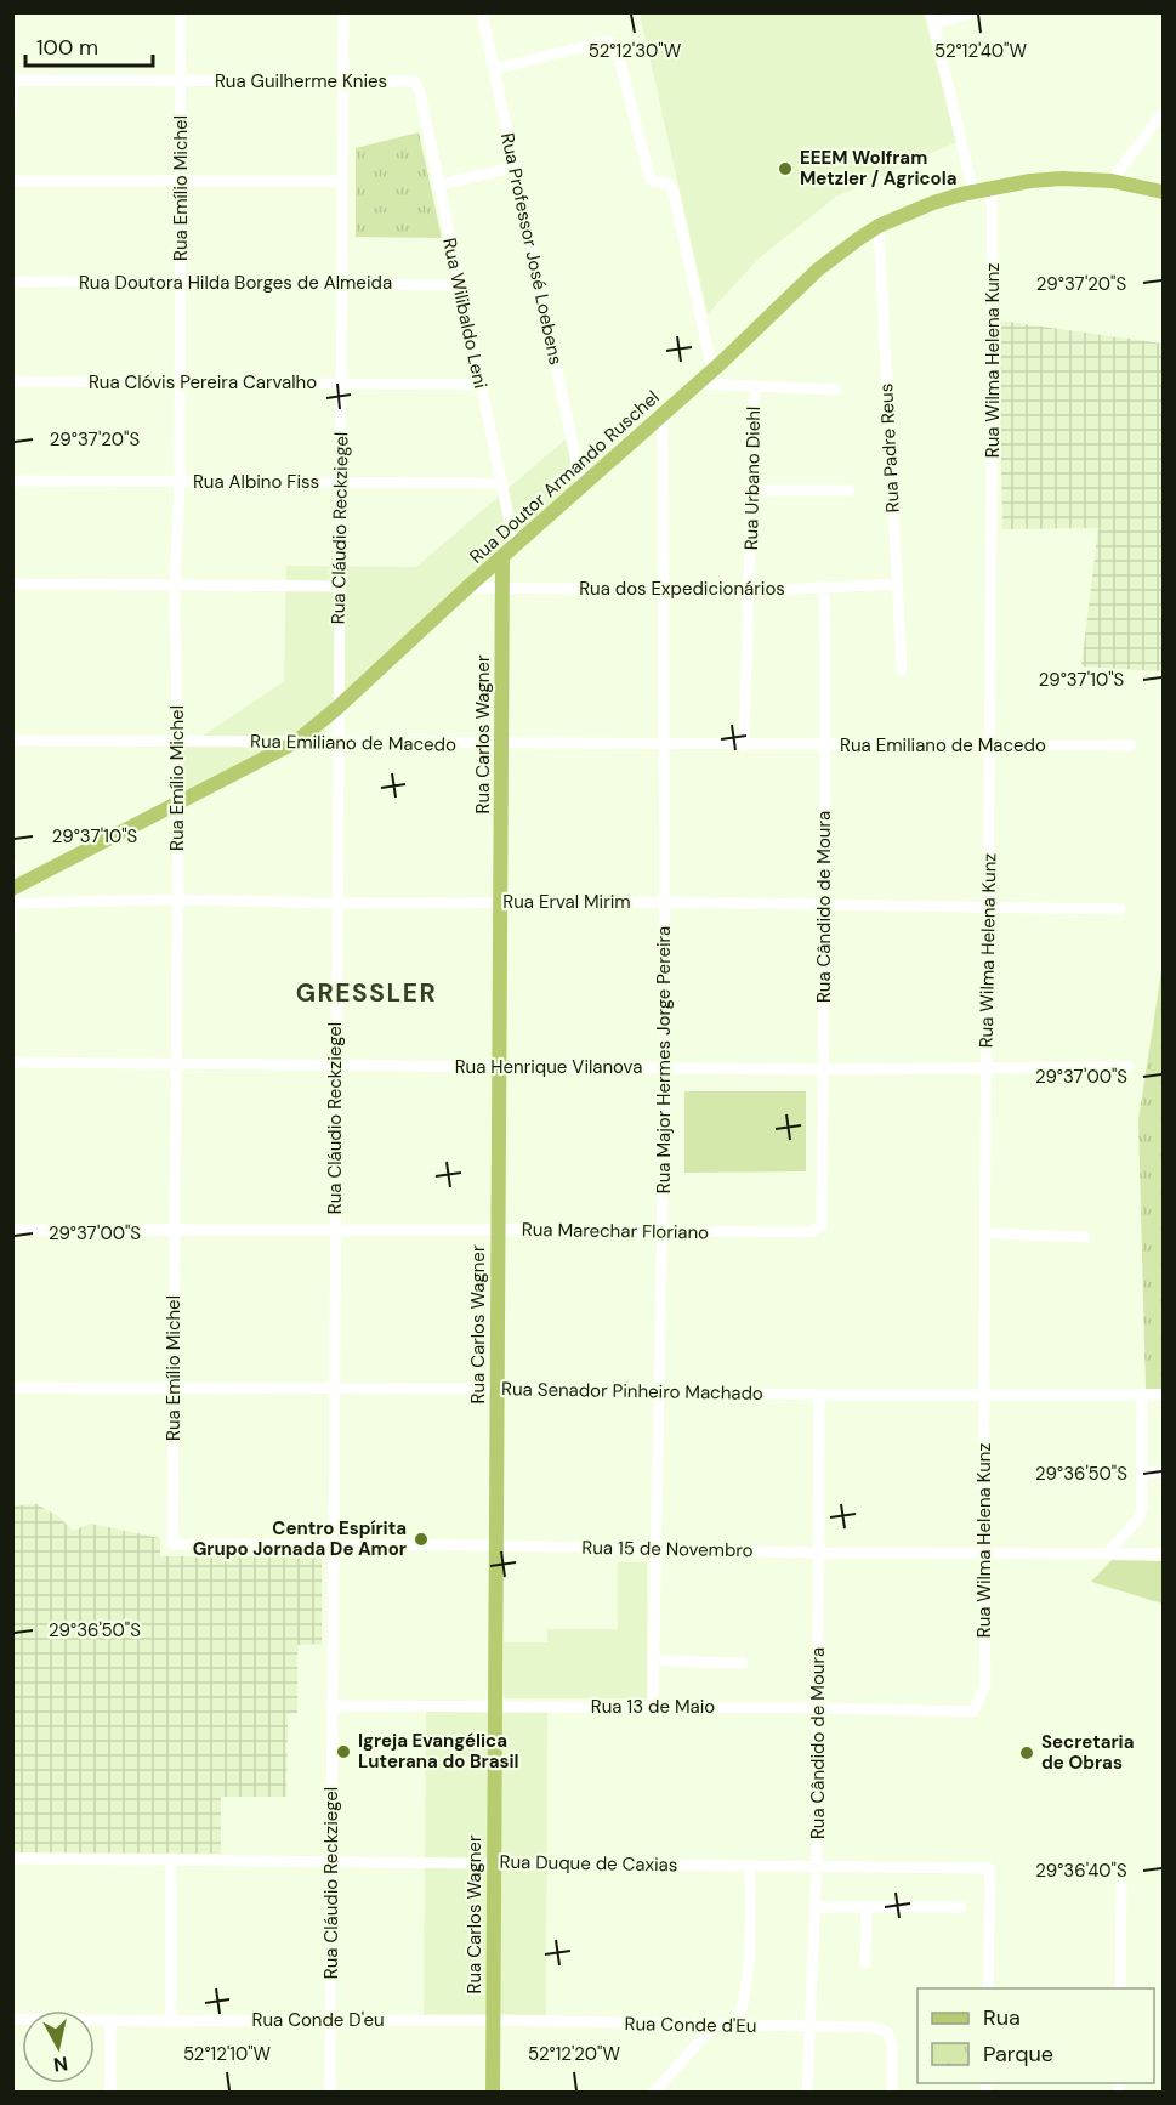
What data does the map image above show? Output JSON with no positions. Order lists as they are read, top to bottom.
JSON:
{
  "streets": {
    "main road": ["Rua Doutor Armando Ruschel", "Rua Carlos Wagner"],
    "street": [
      "Rua Guilherme Knies",
      "Rua Emílio Michel",
      "Rua Professor José Loebens",
      "Rua Doutora Hilda Borges de Almeida",
      "Rua Wilibaldo Leni",
      "Rua Wilma Helena Kunz",
      "Rua Clóvis Pereira Carvalho",
      "Rua Padre Reus",
      "Rua Urbano Diehl",
      "Rua Albino Fiss",
      "Rua Cláudio Reckziegel",
      "Rua dos Expedicionários",
      "Rua Emiliano de Macedo",
      "Rua Erval Mirim",
      "Rua Cândido de Moura",
      "Rua Major Hermes Jorge Pereira",
      "Rua Henrique Vilanova",
      "Rua Marechar Floriano",
      "Rua Senador Pinheiro Machado",
      "Rua 15 de Novembro",
      "Rua 13 de Maio",
      "Rua Duque de Caxias",
      "Rua Conde D'eu",
      "Rua Conde d'Eu"
    ]
  },
  "crossings": [
    ["Rua Guilherme Knies", "Rua Emílio Michel"],
    ["Rua Guilherme Knies", "Rua Wilibaldo Leni"],
    ["Rua Guilherme Knies", "Rua Cláudio Reckziegel"],
    ["Rua Emílio Michel", "Rua Doutora Hilda Borges de Almeida"],
    ["Rua Emílio Michel", "Rua Clóvis Pereira Carvalho"],
    ["Rua Emílio Michel", "Rua Doutor Armando Ruschel"],
    ["Rua Emílio Michel", "Rua Albino Fiss"],
    ["Rua Emílio Michel", "Rua Emiliano de Macedo"],
    ["Rua Emílio Michel", "Rua Erval Mirim"],
    ["Rua Emílio Michel", "Rua Henrique Vilanova"],
    ["Rua Emílio Michel", "Rua Marechar Floriano"],
    ["Rua Emílio Michel", "Rua Senador Pinheiro Machado"],
    ["Rua Emílio Michel", "Rua 15 de Novembro"],
    ["Rua Professor José Loebens", "Rua Doutor Armando Ruschel"],
    ["Rua Doutora Hilda Borges de Almeida", "Rua Wilibaldo Leni"],
    ["Rua Doutora Hilda Borges de Almeida", "Rua Cláudio Reckziegel"],
    ["Rua Wilibaldo Leni", "Rua Clóvis Pereira Carvalho"],
    ["Rua Wilibaldo Leni", "Rua Doutor Armando Ruschel"],
    ["Rua Wilibaldo Leni", "Rua Albino Fiss"],
    ["Rua Wilma Helena Kunz", "Rua Doutor Armando Ruschel"],
    ["Rua Wilma Helena Kunz", "Rua Emiliano de Macedo"],
    ["Rua Wilma Helena Kunz", "Rua Erval Mirim"],
    ["Rua Wilma Helena Kunz", "Rua Henrique Vilanova"],
    ["Rua Wilma Helena Kunz", "Rua Senador Pinheiro Machado"],
    ["Rua Wilma Helena Kunz", "Rua 15 de Novembro"],
    ["Rua Wilma Helena Kunz", "Rua 13 de Maio"],
    ["Rua Clóvis Pereira Carvalho", "Rua Cláudio Reckziegel"],
    ["Rua Padre Reus", "Rua Doutor Armando Ruschel"],
    ["Rua Padre Reus", "Rua dos Expedicionários"],
    ["Rua Doutor Armando Ruschel", "Rua Cláudio Reckziegel"],
    ["Rua Doutor Armando Ruschel", "Rua dos Expedicionários"],
    ["Rua Doutor Armando Ruschel", "Rua Carlos Wagner"],
    ["Rua Doutor Armando Ruschel", "Rua Emiliano de Macedo"],
    ["Rua Doutor Armando Ruschel", "Rua Erval Mirim"],
    ["Rua Doutor Armando Ruschel", "Rua Major Hermes Jorge Pereira"],
    ["Rua Urbano Diehl", "Rua dos Expedicionários"],
    ["Rua Urbano Diehl", "Rua Emiliano de Macedo"],
    ["Rua Albino Fiss", "Rua Cláudio Reckziegel"],
    ["Rua Cláudio Reckziegel", "Rua Emiliano de Macedo"],
    ["Rua Cláudio Reckziegel", "Rua Erval Mirim"],
    ["Rua Cláudio Reckziegel", "Rua Henrique Vilanova"],
    ["Rua Cláudio Reckziegel", "Rua Marechar Floriano"],
    ["Rua Cláudio Reckziegel", "Rua Senador Pinheiro Machado"],
    ["Rua Cláudio Reckziegel", "Rua 15 de Novembro"],
    ["Rua Cláudio Reckziegel", "Rua 13 de Maio"],
    ["Rua Cláudio Reckziegel", "Rua Duque de Caxias"],
    ["Rua Cláudio Reckziegel", "Rua Conde D'eu"],
    ["Rua dos Expedicionários", "Rua Carlos Wagner"],
    ["Rua dos Expedicionários", "Rua Cândido de Moura"],
    ["Rua dos Expedicionários", "Rua Major Hermes Jorge Pereira"],
    ["Rua Carlos Wagner", "Rua Emiliano de Macedo"],
    ["Rua Carlos Wagner", "Rua Erval Mirim"],
    ["Rua Carlos Wagner", "Rua Henrique Vilanova"],
    ["Rua Carlos Wagner", "Rua Marechar Floriano"],
    ["Rua Carlos Wagner", "Rua Senador Pinheiro Machado"],
    ["Rua Carlos Wagner", "Rua 15 de Novembro"],
    ["Rua Carlos Wagner", "Rua 13 de Maio"],
    ["Rua Carlos Wagner", "Rua Duque de Caxias"],
    ["Rua Carlos Wagner", "Rua Conde D'eu"],
    ["Rua Carlos Wagner", "Rua Conde d'Eu"],
    ["Rua Emiliano de Macedo", "Rua Cândido de Moura"],
    ["Rua Emiliano de Macedo", "Rua Major Hermes Jorge Pereira"],
    ["Rua Erval Mirim", "Rua Cândido de Moura"],
    ["Rua Erval Mirim", "Rua Major Hermes Jorge Pereira"],
    ["Rua Cândido de Moura", "Rua Henrique Vilanova"],
    ["Rua Cândido de Moura", "Rua Marechar Floriano"],
    ["Rua Cândido de Moura", "Rua Senador Pinheiro Machado"],
    ["Rua Cândido de Moura", "Rua 15 de Novembro"],
    ["Rua Cândido de Moura", "Rua 13 de Maio"],
    ["Rua Cândido de Moura", "Rua Duque de Caxias"],
    ["Rua Cândido de Moura", "Rua Conde d'Eu"],
    ["Rua Major Hermes Jorge Pereira", "Rua Henrique Vilanova"],
    ["Rua Major Hermes Jorge Pereira", "Rua Marechar Floriano"],
    ["Rua Major Hermes Jorge Pereira", "Rua Senador Pinheiro Machado"],
    ["Rua Major Hermes Jorge Pereira", "Rua 15 de Novembro"],
    ["Rua Major Hermes Jorge Pereira", "Rua 13 de Maio"],
    ["Rua Conde D'eu", "Rua Conde d'Eu"]
  ],
  "districts": ["GRESSLER"],
  "places": [
    "EEEM Wolfram Metzler / Agricola",
    "Centro Espírita Grupo Jornada De Amor",
    "Igreja Evangélica Luterana do Brasil",
    "Secretaria de Obras"
  ],
  "legend": ["Rua", "Parque"],
  "scale_bar": "100 m",
  "north": "bottom",
  "coordinates": [
    "52°12'30\"W",
    "52°12'40\"W",
    "29°37'20\"S",
    "29°37'10\"S",
    "29°37'00\"S",
    "29°36'50\"S",
    "29°36'40\"S",
    "52°12'10\"W",
    "52°12'20\"W"
  ]
}
